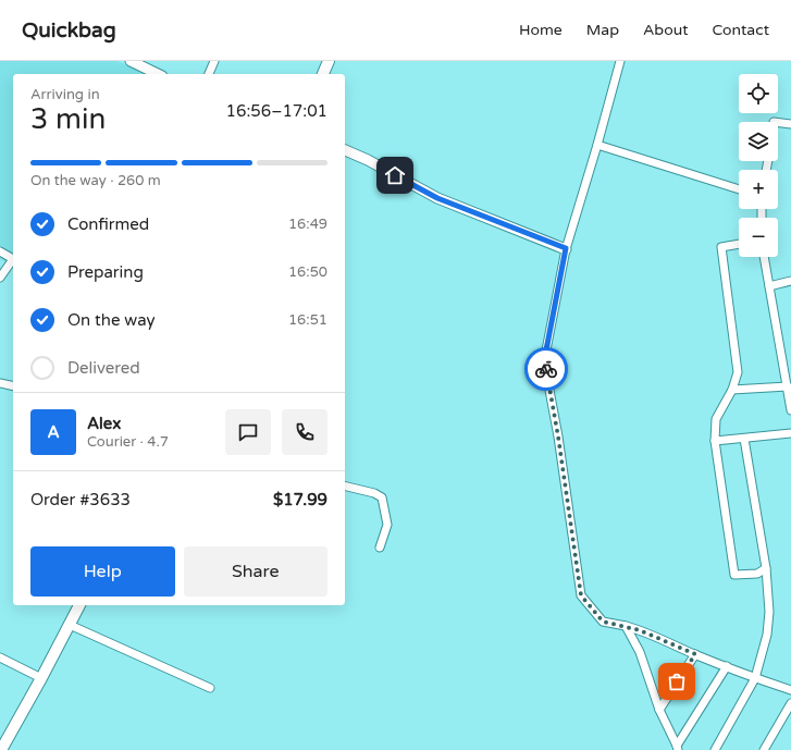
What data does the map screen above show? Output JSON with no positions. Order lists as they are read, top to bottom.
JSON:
{
  "page": {
    "header": "Quickbag",
    "nav": [
      "Home",
      "Map",
      "About",
      "Contact"
    ],
    "map_buttons": ["+", "−"],
    "heading": ["3 min", "Arriving in", "16:56–17:01"],
    "panel": [
      "Alex",
      "Courier · 4.7",
      "Order #3633",
      "$17.99"
    ],
    "bar": "On the way · 260 m",
    "list": [
      ["Confirmed", "16:49"],
      ["Preparing", "16:50"],
      ["On the way", "16:51"],
      "Delivered"
    ],
    "round": "A",
    "buttons": ["Help", "Share"]
  }
}
